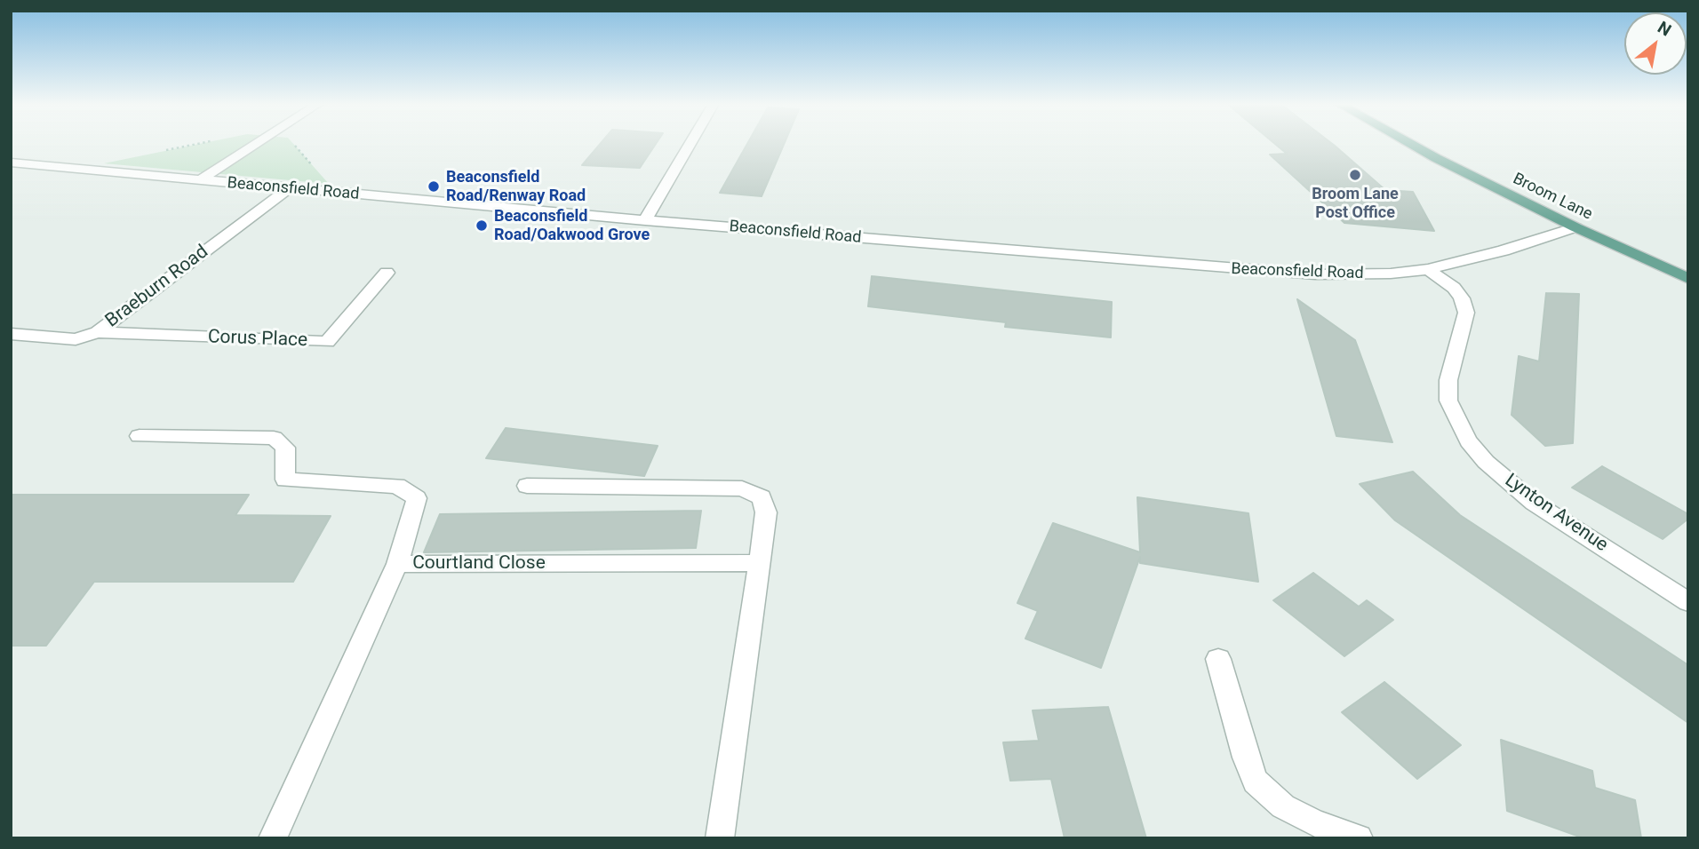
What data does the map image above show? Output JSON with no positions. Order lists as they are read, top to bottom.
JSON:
{
  "streets": {
    "main road": ["Broom Lane"],
    "street": [
      "Beaconsfield Road",
      "Braeburn Road",
      "Corus Place",
      "Lynton Avenue",
      "Courtland Close"
    ]
  },
  "crossings": [
    ["Beaconsfield Road", "Broom Lane"],
    ["Beaconsfield Road", "Braeburn Road"],
    ["Beaconsfield Road", "Lynton Avenue"],
    ["Braeburn Road", "Corus Place"]
  ],
  "places": ["Broom Lane Post Office", "Beaconsfield Road/Renway Road", "Beaconsfield Road/Oakwood Grove"],
  "north": "top right"
}
